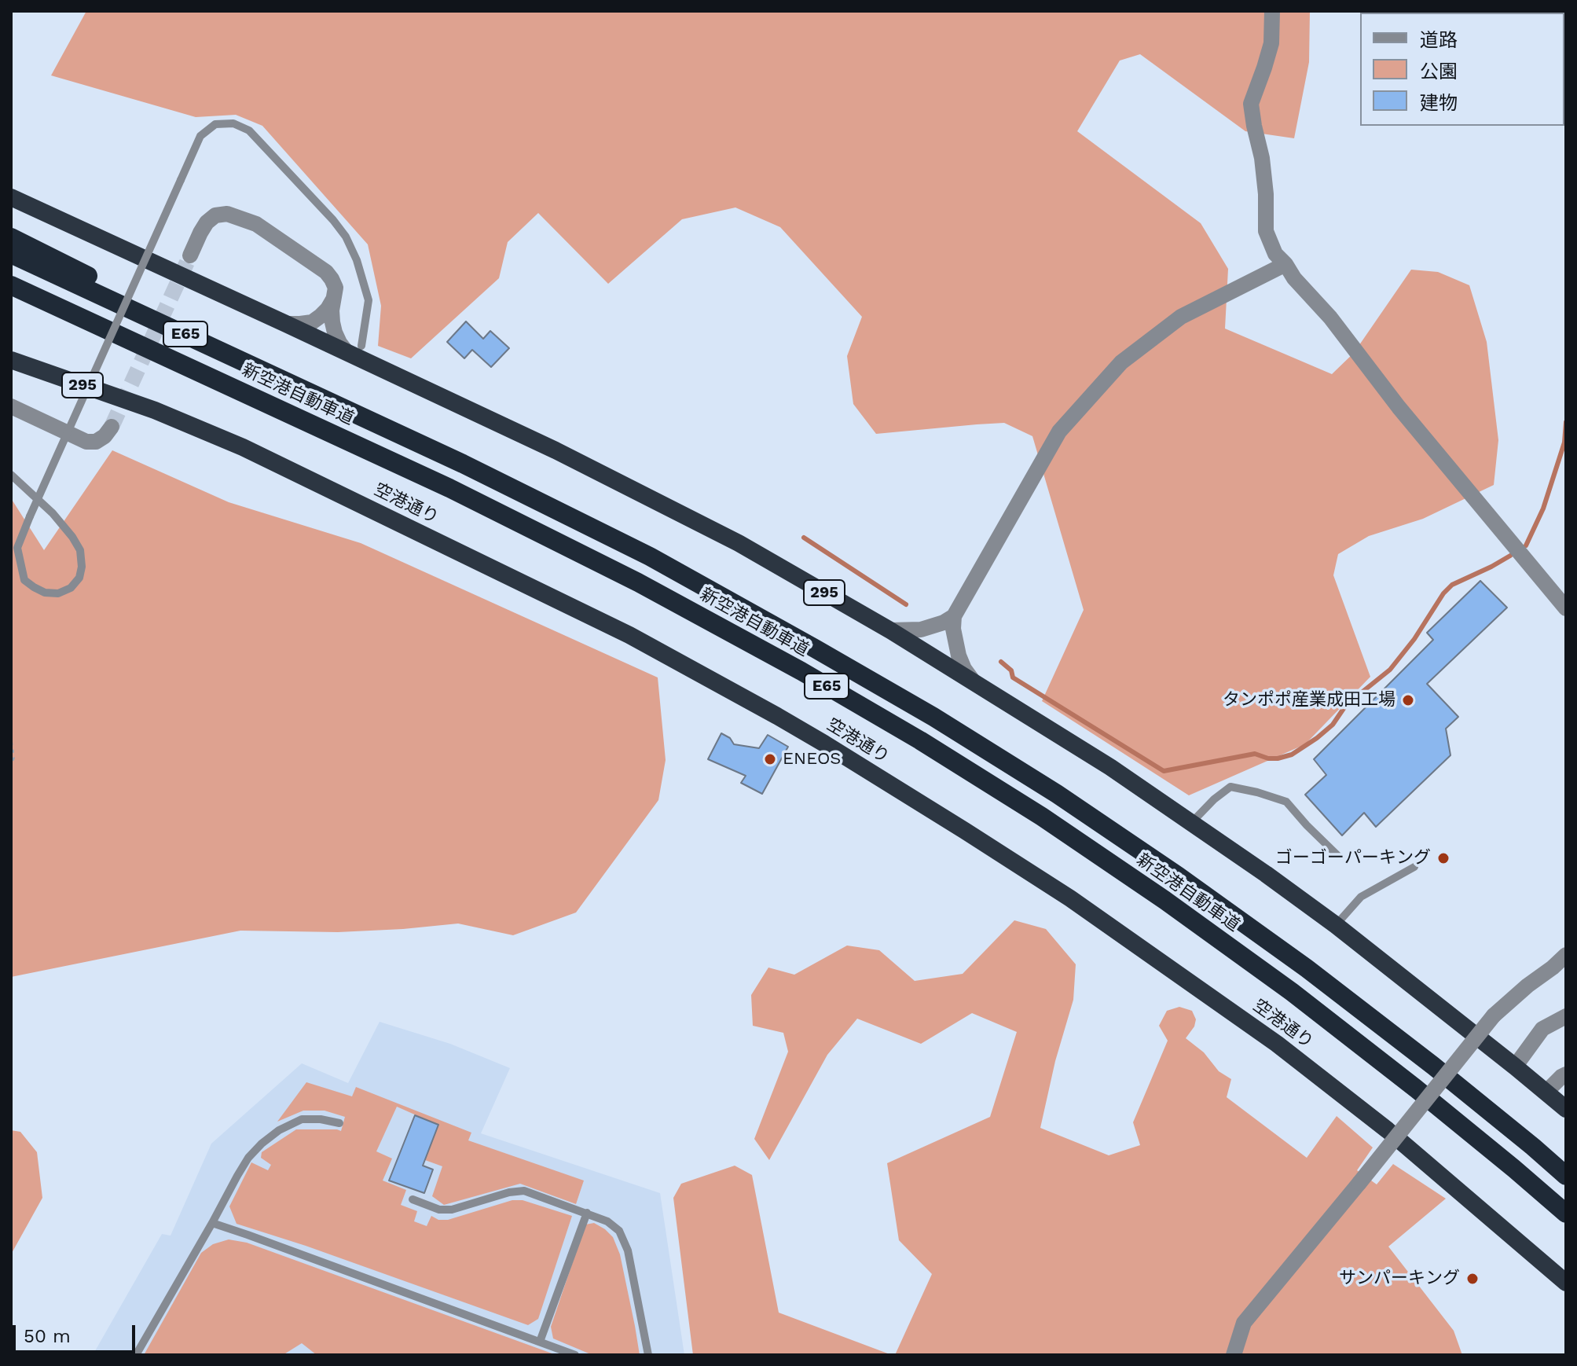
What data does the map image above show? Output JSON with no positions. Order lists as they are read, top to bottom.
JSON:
{
  "streets": {
    "highway": [
      "E65",
      "295",
      "新空港自動車道",
      "空港通り"
    ]
  },
  "places": [
    "タンポポ産業成田工場",
    "ENEOS",
    "ゴーゴーパーキング",
    "サンパーキング"
  ],
  "legend": ["道路", "公園", "建物"],
  "scale_bar": "50 m"
}
